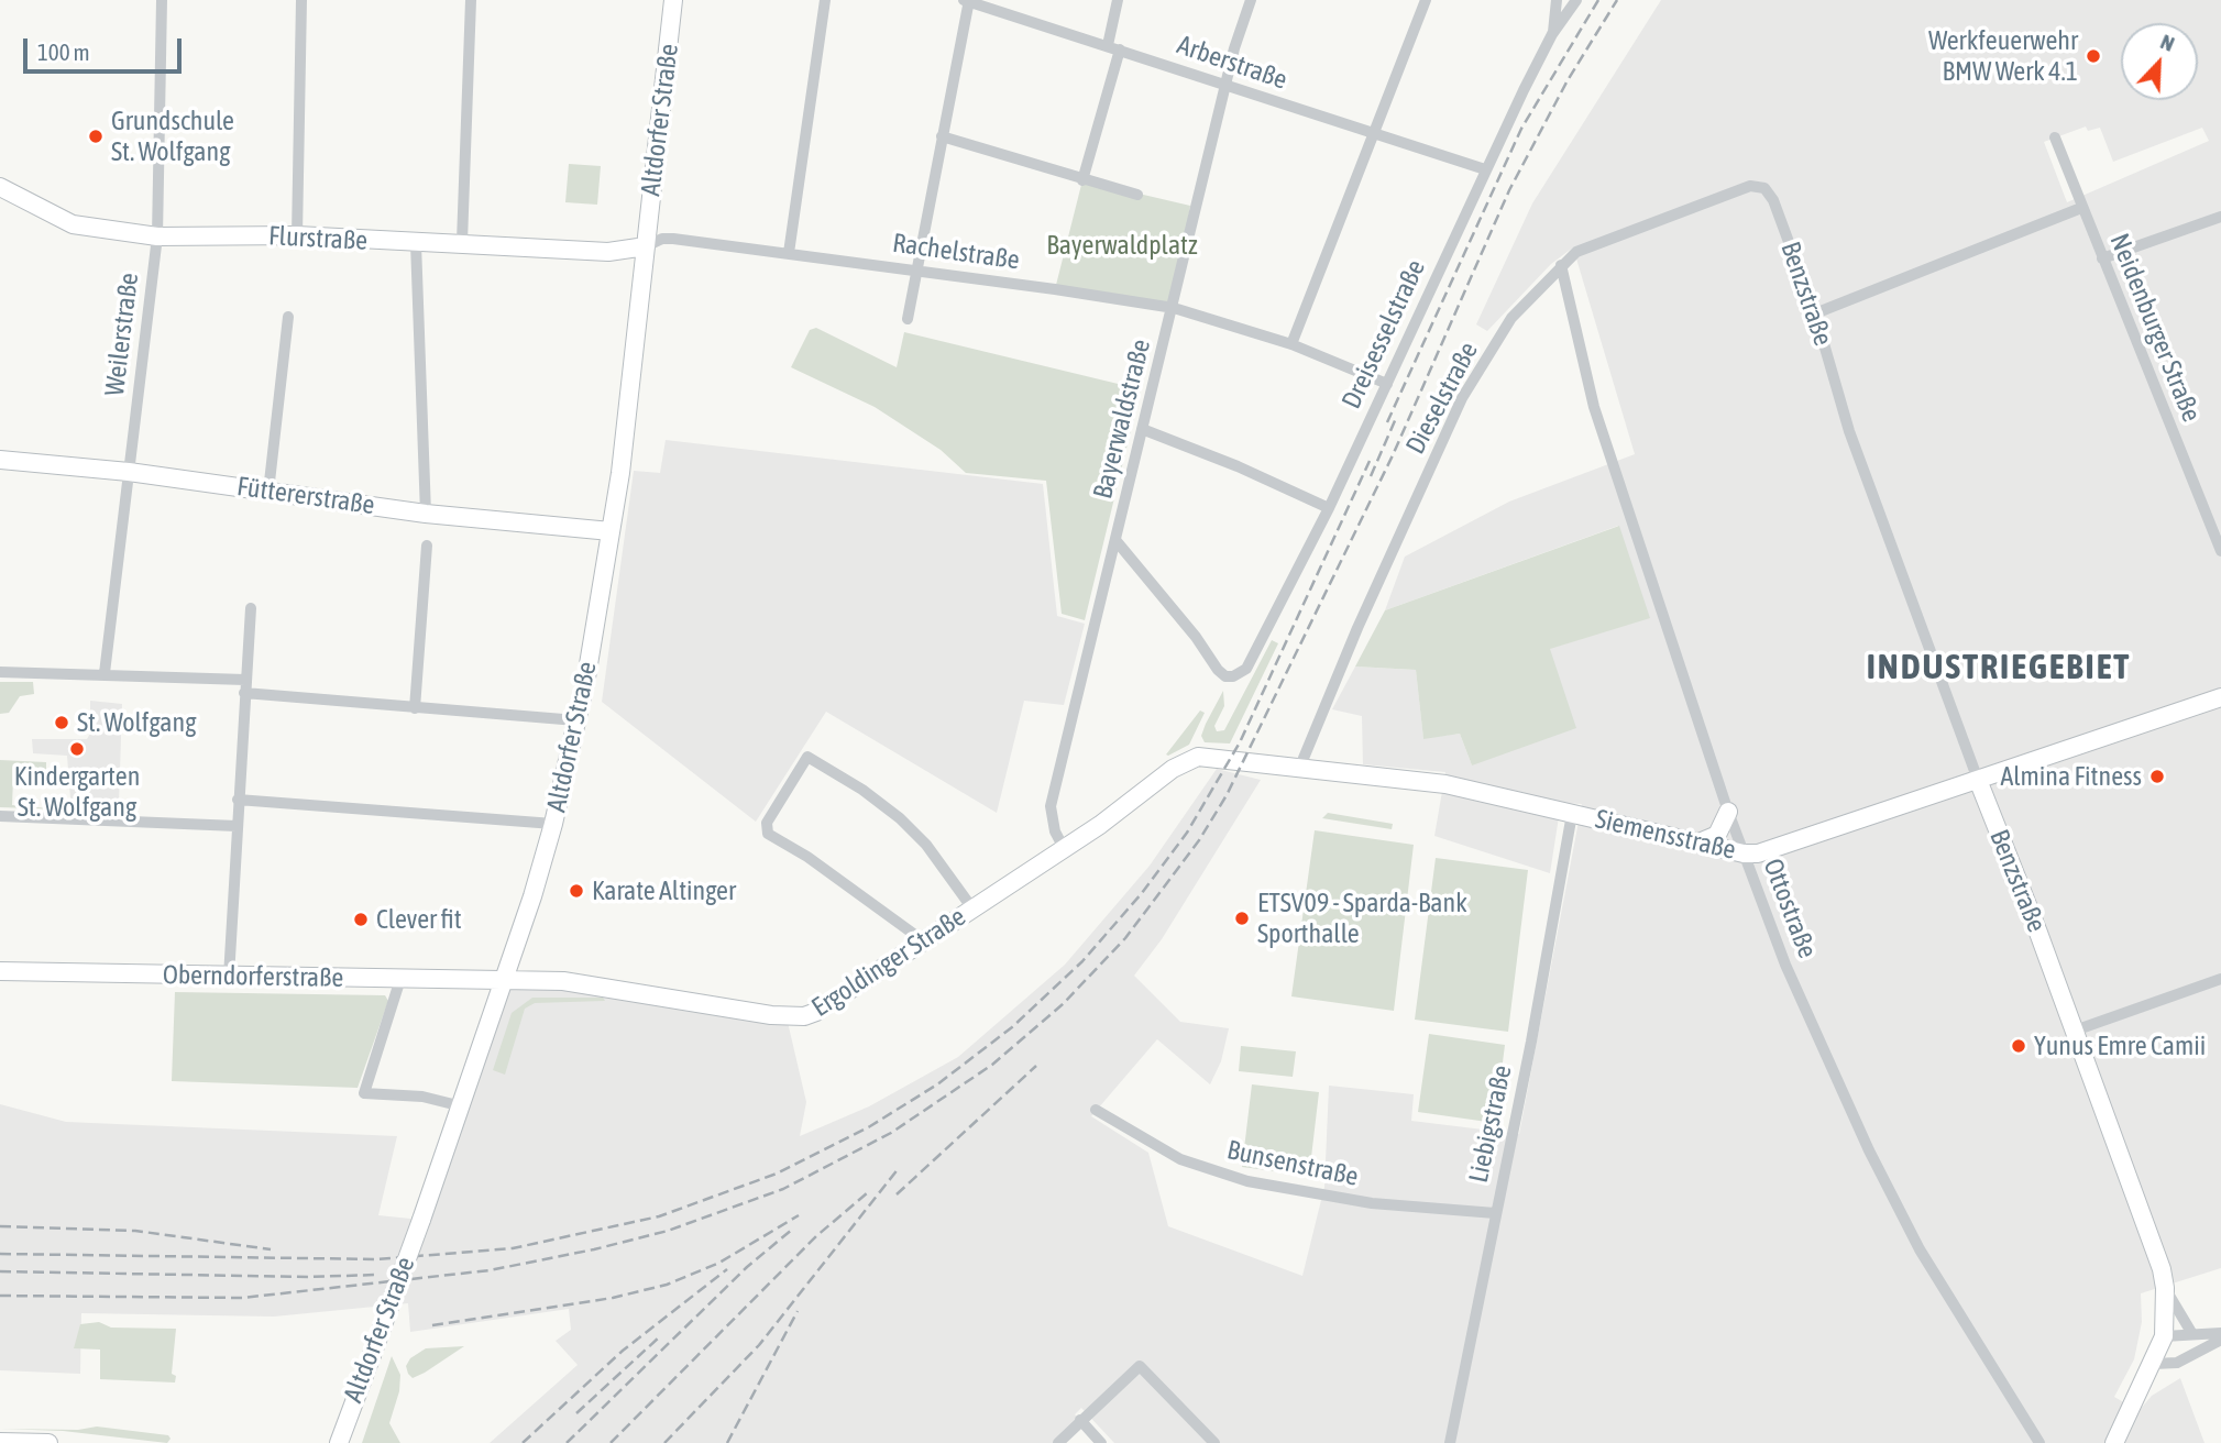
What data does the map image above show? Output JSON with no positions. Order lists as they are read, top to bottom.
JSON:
{
  "streets": {
    "main road": [
      "Altdorfer Straße",
      "Flurstraße",
      "Benzstraße",
      "Füttererstraße",
      "Siemensstraße",
      "Ergoldinger Straße",
      "Oberndorferstraße"
    ],
    "street": [
      "Arberstraße",
      "Rachelstraße",
      "Neidenburger Straße",
      "Weilerstraße",
      "Dreisesselstraße",
      "Dieselstraße",
      "Bayerwaldstraße",
      "Ottostraße",
      "Liebigstraße",
      "Bunsenstraße"
    ]
  },
  "crossings": [
    ["Arberstraße", "Dreisesselstraße"],
    ["Arberstraße", "Bayerwaldstraße"],
    ["Altdorfer Straße", "Flurstraße"],
    ["Altdorfer Straße", "Rachelstraße"],
    ["Altdorfer Straße", "Füttererstraße"],
    ["Altdorfer Straße", "Ergoldinger Straße"],
    ["Altdorfer Straße", "Oberndorferstraße"],
    ["Flurstraße", "Rachelstraße"],
    ["Flurstraße", "Weilerstraße"],
    ["Rachelstraße", "Dreisesselstraße"],
    ["Rachelstraße", "Bayerwaldstraße"],
    ["Benzstraße", "Dieselstraße"],
    ["Benzstraße", "Siemensstraße"],
    ["Weilerstraße", "Füttererstraße"],
    ["Dreisesselstraße", "Bayerwaldstraße"],
    ["Dieselstraße", "Siemensstraße"],
    ["Dieselstraße", "Ottostraße"],
    ["Bayerwaldstraße", "Ergoldinger Straße"],
    ["Siemensstraße", "Ottostraße"],
    ["Siemensstraße", "Ergoldinger Straße"],
    ["Siemensstraße", "Liebigstraße"],
    ["Ergoldinger Straße", "Oberndorferstraße"],
    ["Liebigstraße", "Bunsenstraße"]
  ],
  "districts": ["INDUSTRIEGEBIET"],
  "parks": ["Bayerwaldplatz"],
  "places": [
    "Werkfeuerwehr BMW Werk 4.1",
    "Grundschule St. Wolfgang",
    "St. Wolfgang",
    "Kindergarten St. Wolfgang",
    "Almina Fitness",
    "Karate Altinger",
    "ETSV09 - Sparda-Bank Sporthalle",
    "Clever fit",
    "Yunus Emre Camii"
  ],
  "scale_bar": "100 m",
  "north": "top right"
}
